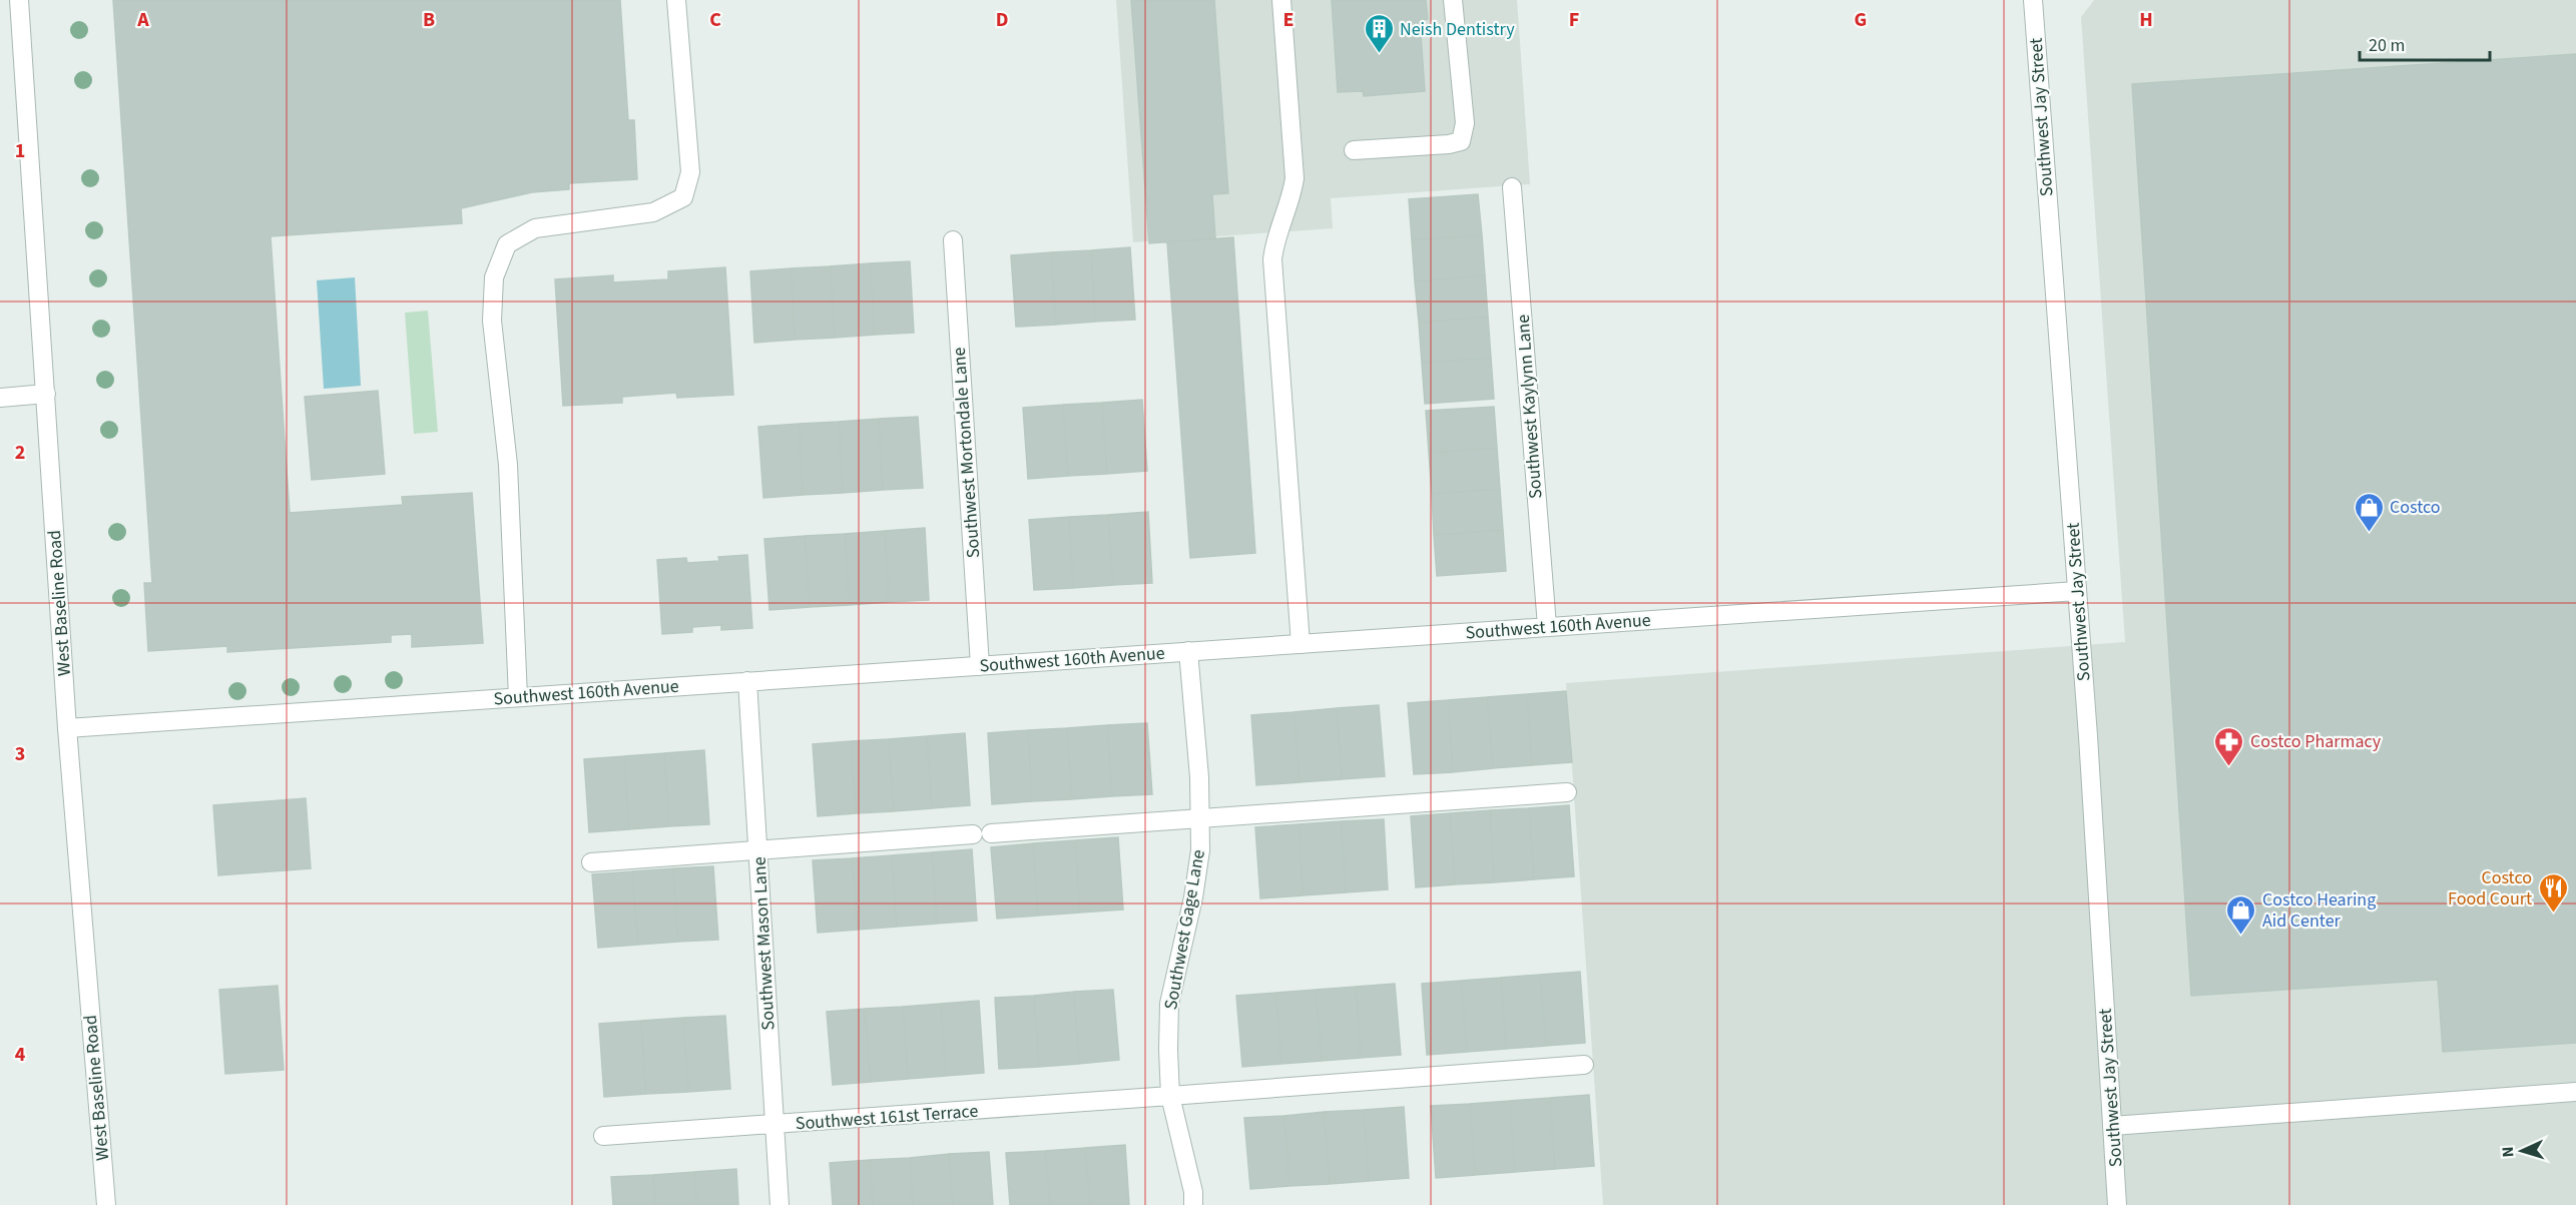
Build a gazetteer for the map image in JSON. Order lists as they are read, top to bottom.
{
  "streets": {
    "street": [
      "Southwest Jay Street",
      "Southwest Kaylynn Lane",
      "Southwest Mortondale Lane",
      "West Baseline Road",
      "Southwest 160th Avenue",
      "Southwest Gage Lane",
      "Southwest Mason Lane",
      "Southwest 161st Terrace"
    ]
  },
  "crossings": [
    ["Southwest Jay Street", "Southwest 160th Avenue"],
    ["Southwest Kaylynn Lane", "Southwest 160th Avenue"],
    ["Southwest Mortondale Lane", "Southwest 160th Avenue"],
    ["West Baseline Road", "Southwest 160th Avenue"],
    ["Southwest 160th Avenue", "Southwest Gage Lane"],
    ["Southwest 160th Avenue", "Southwest Mason Lane"],
    ["Southwest Gage Lane", "Southwest 161st Terrace"],
    ["Southwest Mason Lane", "Southwest 161st Terrace"]
  ],
  "places": {
    "building": ["Neish Dentistry"],
    "shop": ["Costco", "Costco Hearing Aid Center"],
    "pharmacy": ["Costco Pharmacy"],
    "restaurant": ["Costco Food Court"]
  },
  "scale_bar": "20 m",
  "north": "left",
  "grid": {
    "columns": [
      "A",
      "B",
      "C",
      "D",
      "E",
      "F",
      "G",
      "H"
    ],
    "rows": [
      "1",
      "2",
      "3",
      "4"
    ]
  }
}
